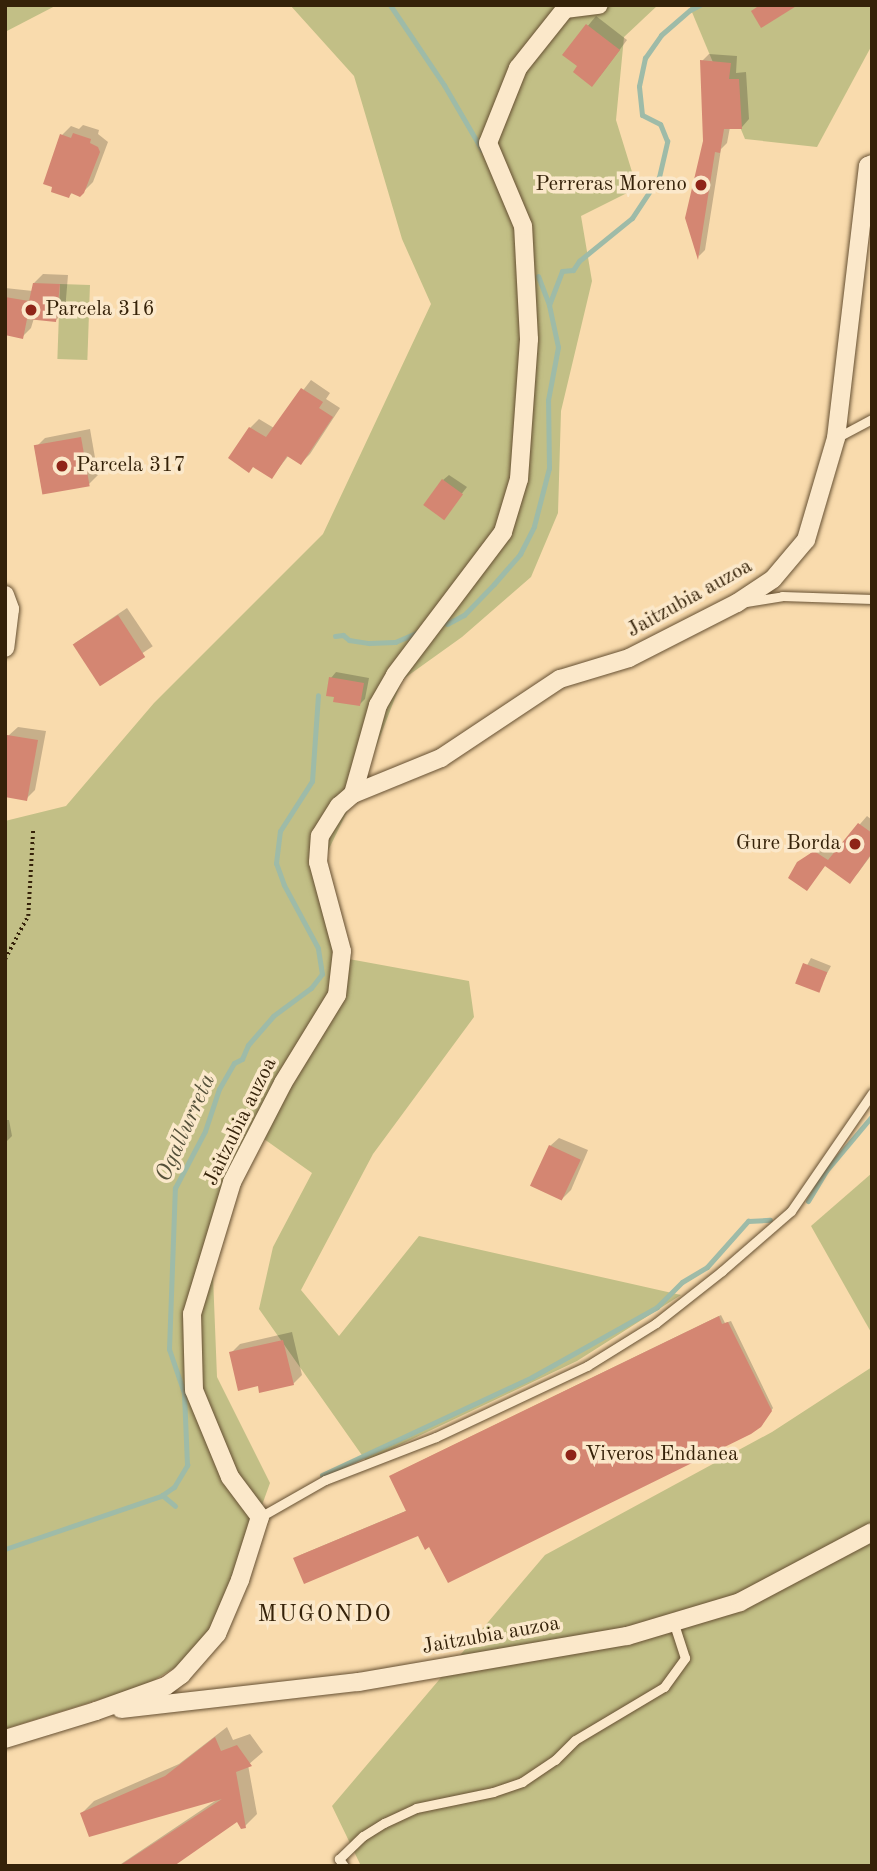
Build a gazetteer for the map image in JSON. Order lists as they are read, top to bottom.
{
  "streets": {
    "street": ["Jaitzubia auzoa"]
  },
  "districts": ["MUGONDO"],
  "water": ["Ogallurreta"],
  "places": [
    "Perreras Moreno",
    "Parcela 316",
    "Parcela 317",
    "Gure Borda",
    "Viveros Endanea"
  ]
}
